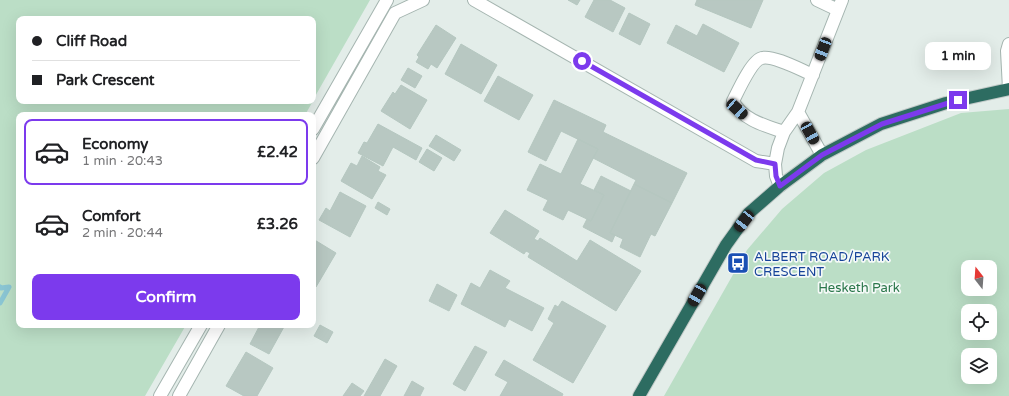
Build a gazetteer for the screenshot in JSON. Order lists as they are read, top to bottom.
{
  "parks": ["Hesketh Park"],
  "places": {
    "bus stop": ["ALBERT ROAD/PARK CRESCENT"]
  },
  "north": "top",
  "page": {
    "banner": ["Cliff Road", "Park Crescent"],
    "bubble": "1 min",
    "list": [
      {
        "name": "Economy",
        "note": "1 min · 20:43",
        "value": "£2.42"
      },
      {
        "name": "Comfort",
        "note": "2 min · 20:44",
        "value": "£3.26"
      }
    ],
    "buttons": "Confirm"
  }
}
